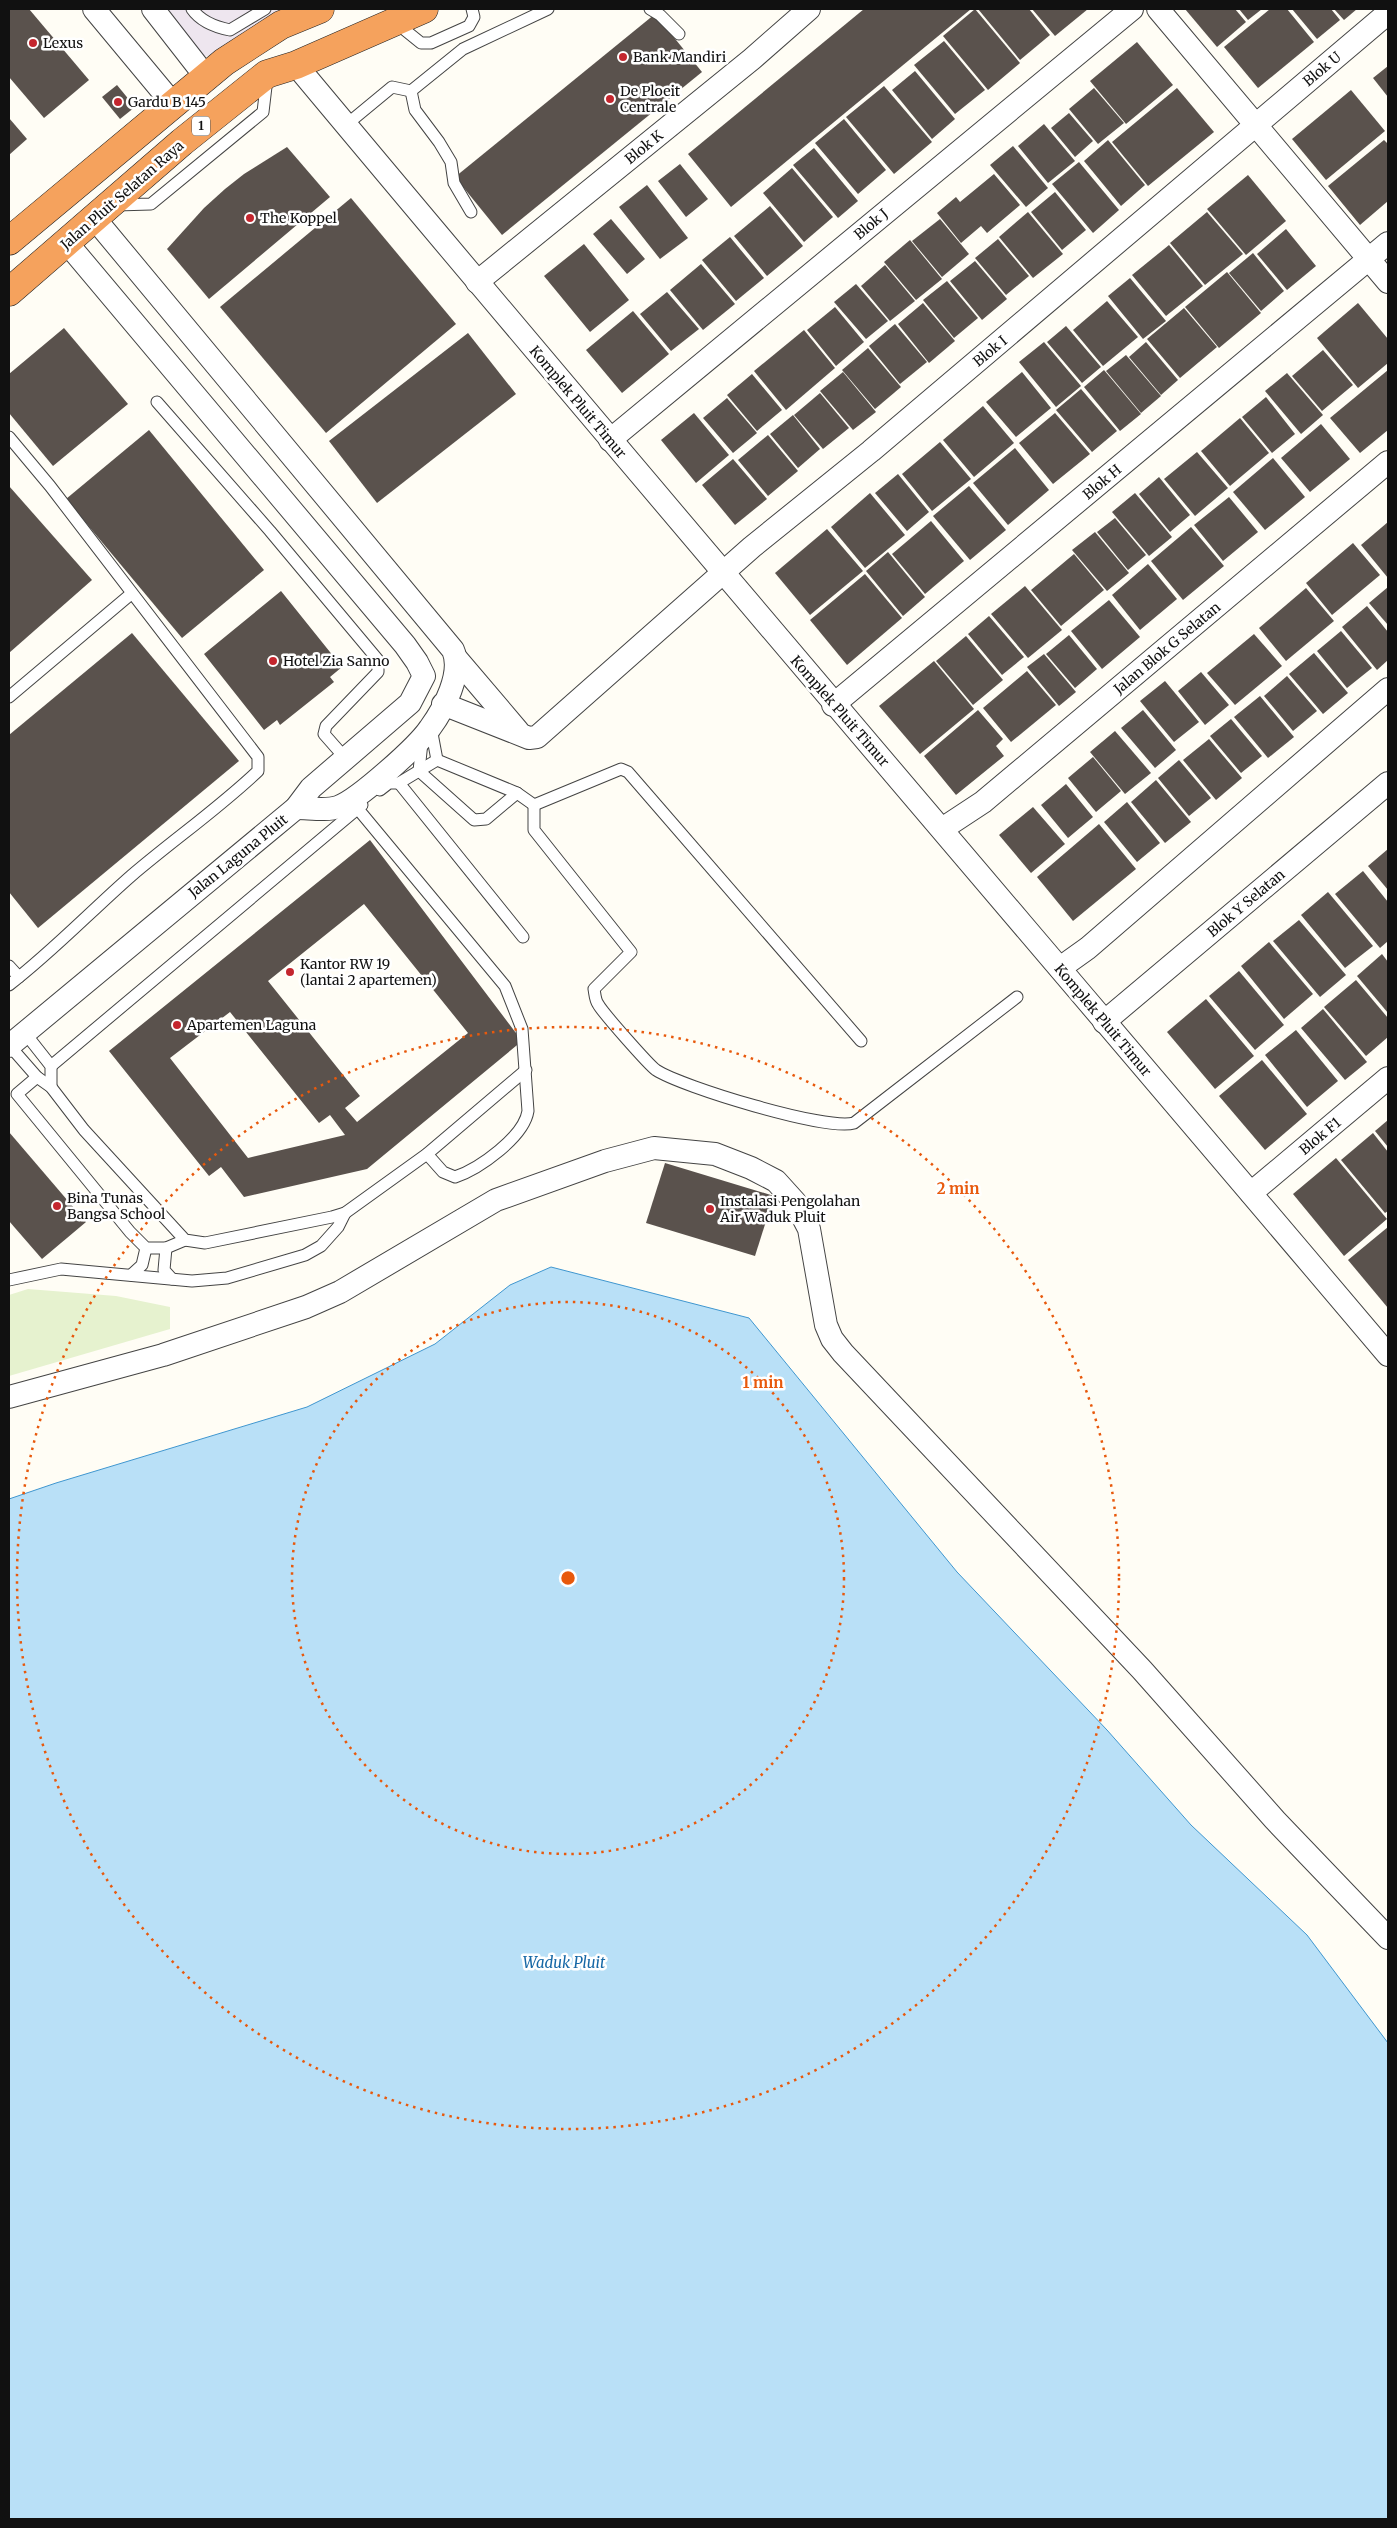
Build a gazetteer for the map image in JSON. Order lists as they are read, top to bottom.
{
  "streets": {
    "highway": ["1", "Jalan Pluit Selatan Raya"],
    "street": [
      "Blok U",
      "Blok K",
      "Blok J",
      "Blok I",
      "Komplek Pluit Timur",
      "Blok H",
      "Jalan Blok G Selatan",
      "Jalan Laguna Pluit",
      "Blok Y Selatan",
      "Blok F1"
    ]
  },
  "crossings": [
    ["Blok U", "Blok I"],
    ["Blok K", "Komplek Pluit Timur"],
    ["Jalan Pluit Selatan Raya", "Komplek Pluit Timur"],
    ["Blok J", "Komplek Pluit Timur"],
    ["Blok I", "Komplek Pluit Timur"],
    ["Komplek Pluit Timur", "Blok H"],
    ["Komplek Pluit Timur", "Jalan Blok G Selatan"],
    ["Komplek Pluit Timur", "Blok Y Selatan"],
    ["Komplek Pluit Timur", "Blok F1"]
  ],
  "water": ["Waduk Pluit"],
  "places": [
    "Lexus",
    "Bank Mandiri",
    "De Ploeit Centrale",
    "Gardu B 145",
    "The Koppel",
    "Hotel Zia Sanno",
    "Kantor RW 19 (lantai 2 apartemen)",
    "Apartemen Laguna",
    "Bina Tunas Bangsa School",
    "Instalasi Pengolahan Air Waduk Pluit"
  ],
  "rings": ["2 min", "1 min"]
}
